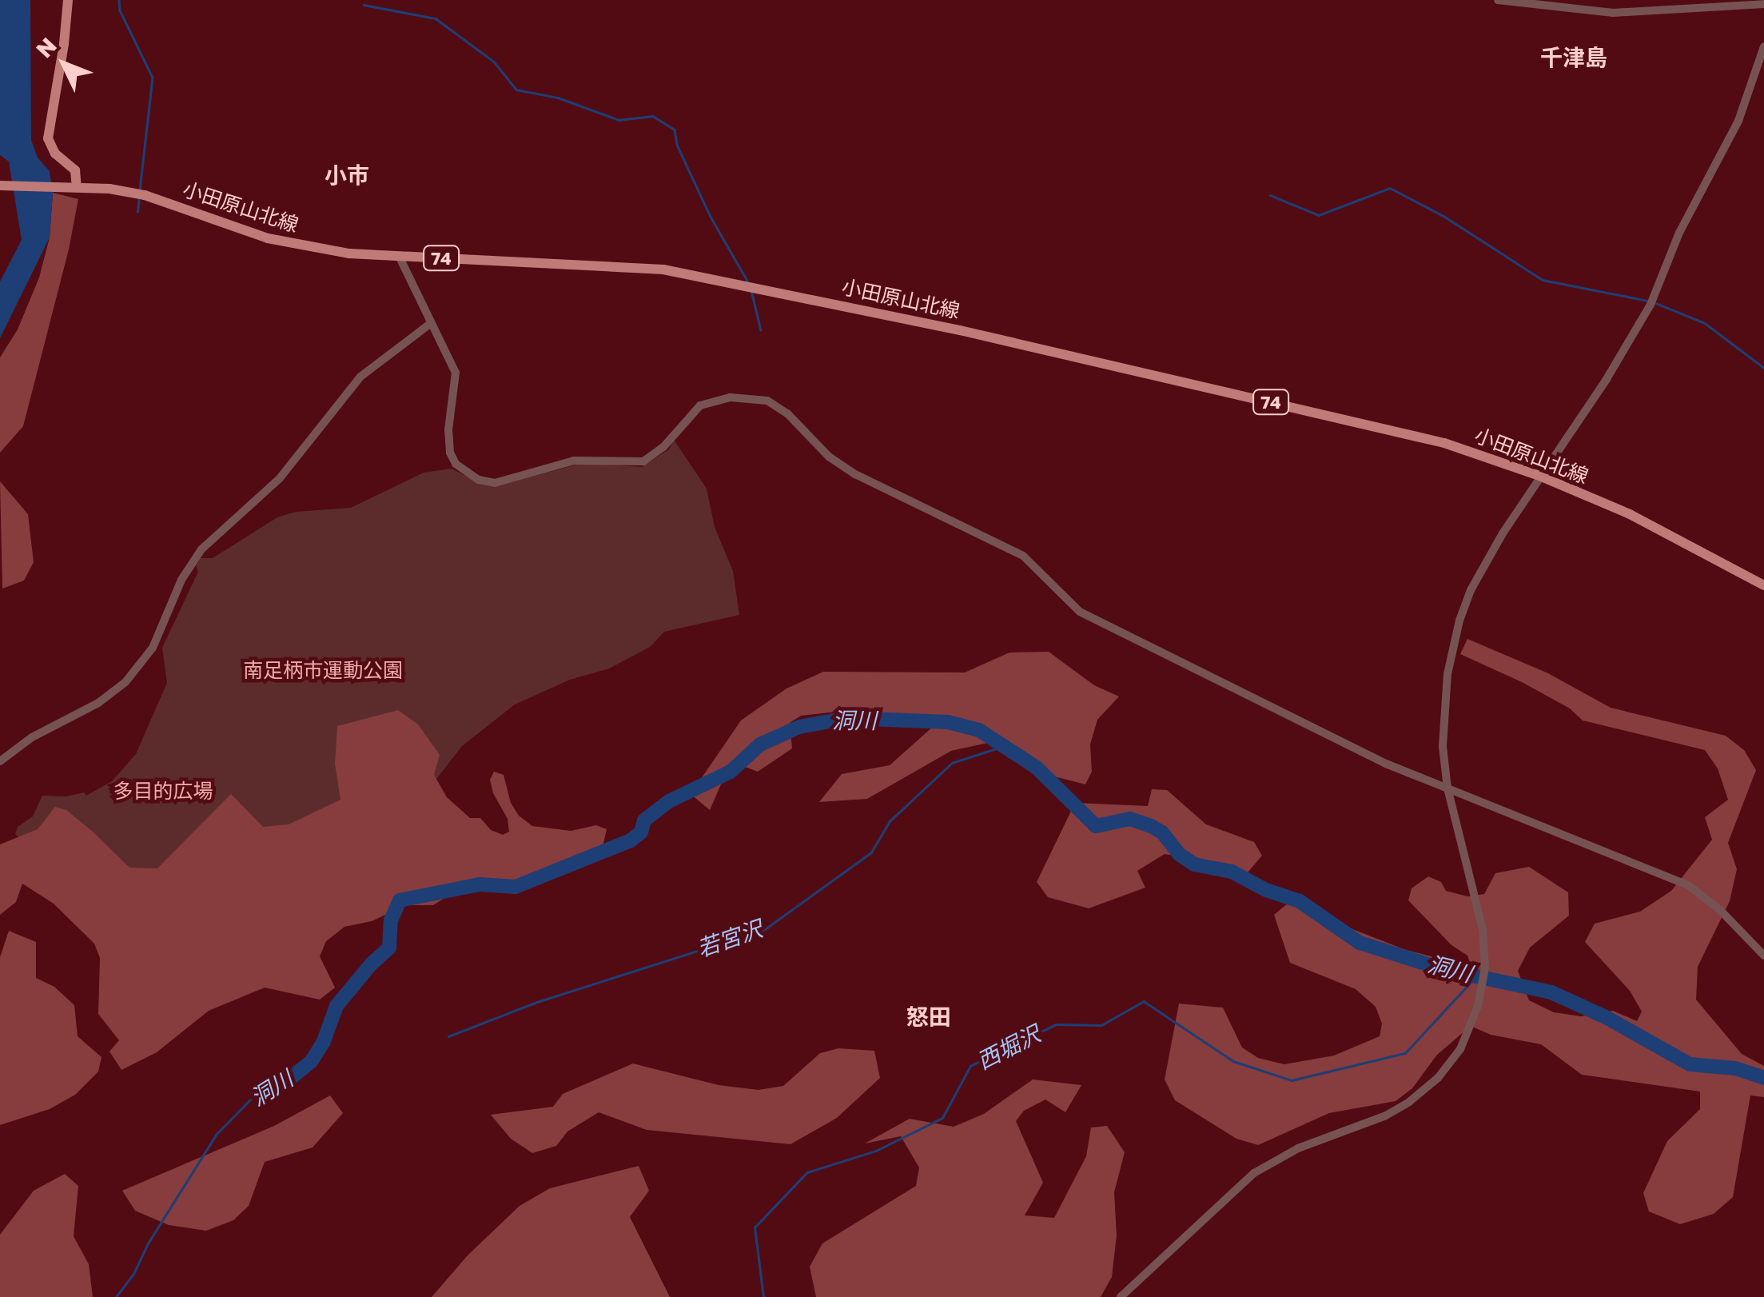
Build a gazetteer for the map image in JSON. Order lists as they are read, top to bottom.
{
  "streets": {
    "main road": ["小田原山北線", "74"]
  },
  "districts": ["千津島", "小市", "怒田"],
  "water": ["洞川", "若宮沢", "西堀沢"],
  "parks": ["南足柄市運動公園", "多目的広場"],
  "north": "top left"
}
